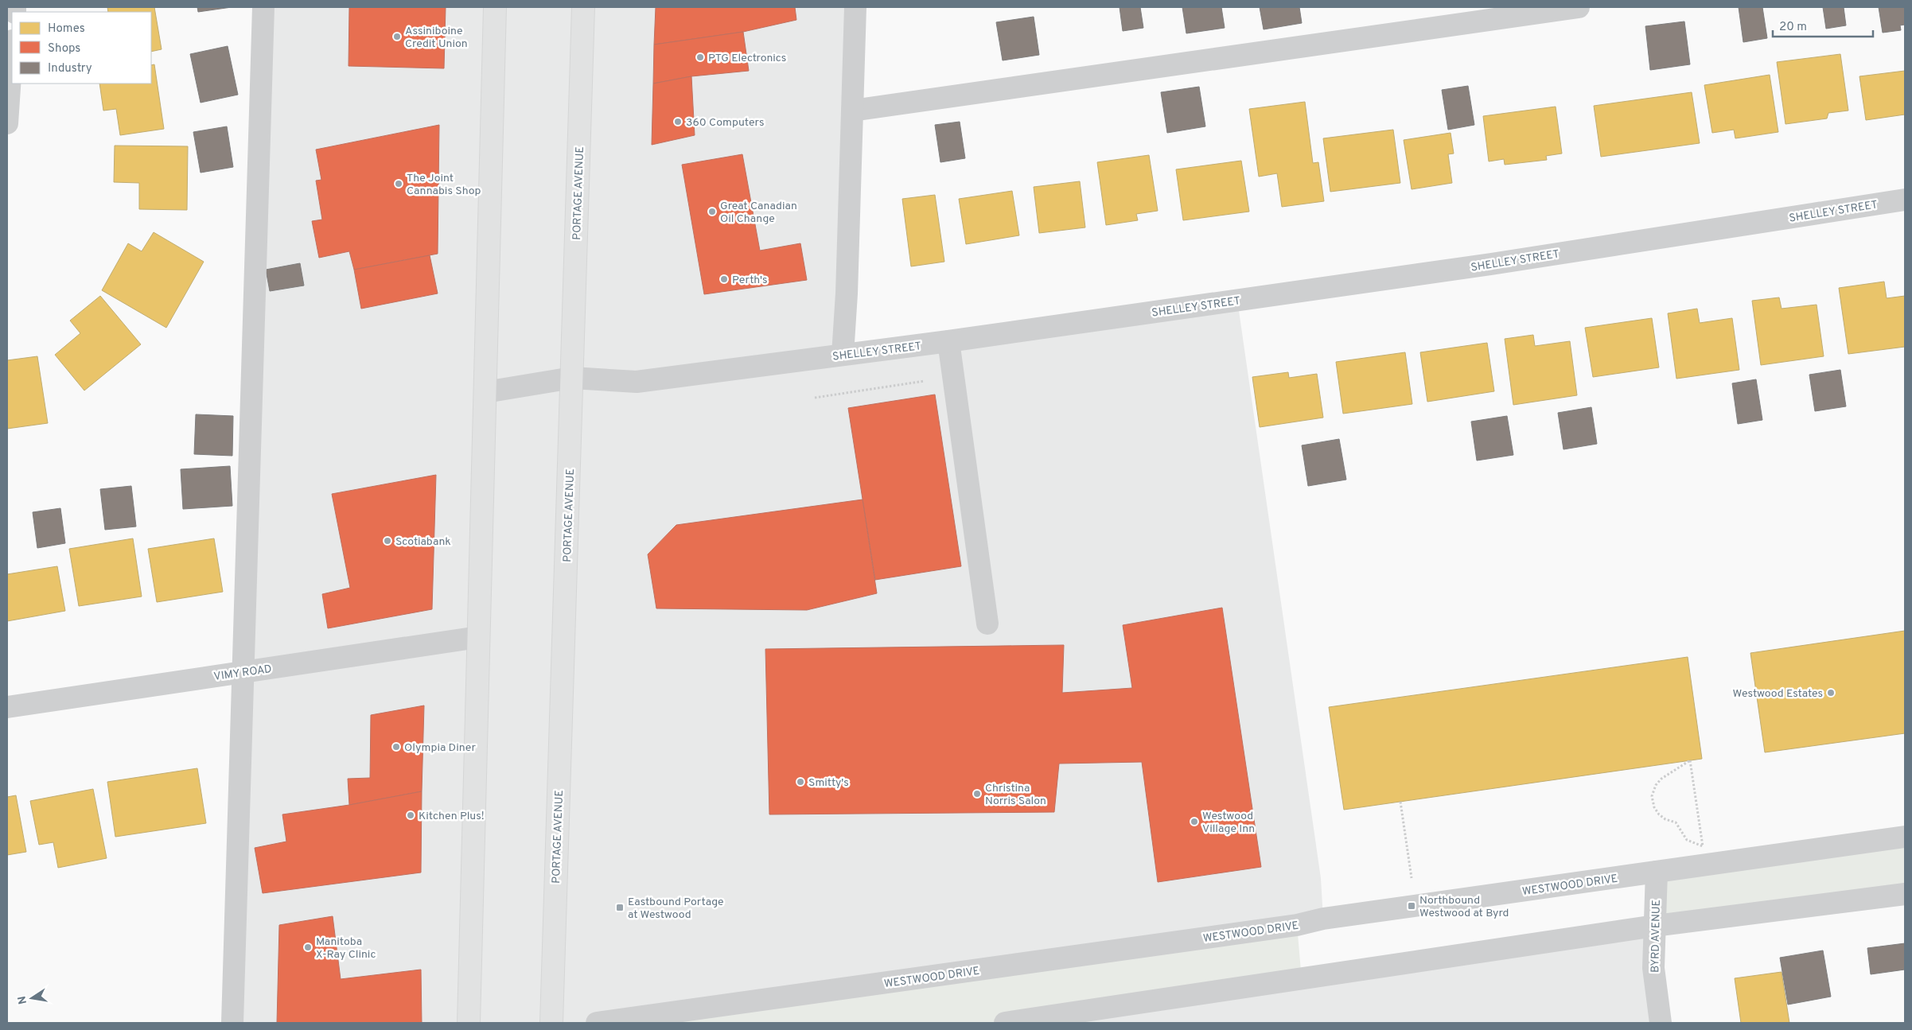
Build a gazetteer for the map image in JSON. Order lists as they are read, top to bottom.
{
  "streets": {
    "highway": ["PORTAGE AVENUE"],
    "street": [
      "SHELLEY STREET",
      "VIMY ROAD",
      "WESTWOOD DRIVE",
      "BYRD AVENUE"
    ]
  },
  "crossings": [
    ["PORTAGE AVENUE", "SHELLEY STREET"],
    ["WESTWOOD DRIVE", "BYRD AVENUE"]
  ],
  "places": {
    "other": [
      "Assiniboine Credit Union",
      "PTG Electronics",
      "360 Computers",
      "The Joint Cannabis Shop",
      "Great Canadian Oil Change",
      "Perth's",
      "Scotiabank",
      "Westwood Estates",
      "Olympia Diner",
      "Smitty's",
      "Christina Norris Salon",
      "Kitchen Plus!",
      "Westwood Village Inn",
      "Manitoba X-Ray Clinic"
    ],
    "transit": ["Northbound Westwood at Byrd", "Eastbound Portage at Westwood"]
  },
  "legend": ["Homes", "Shops", "Industry"],
  "scale_bar": "20 m",
  "north": "left"
}
